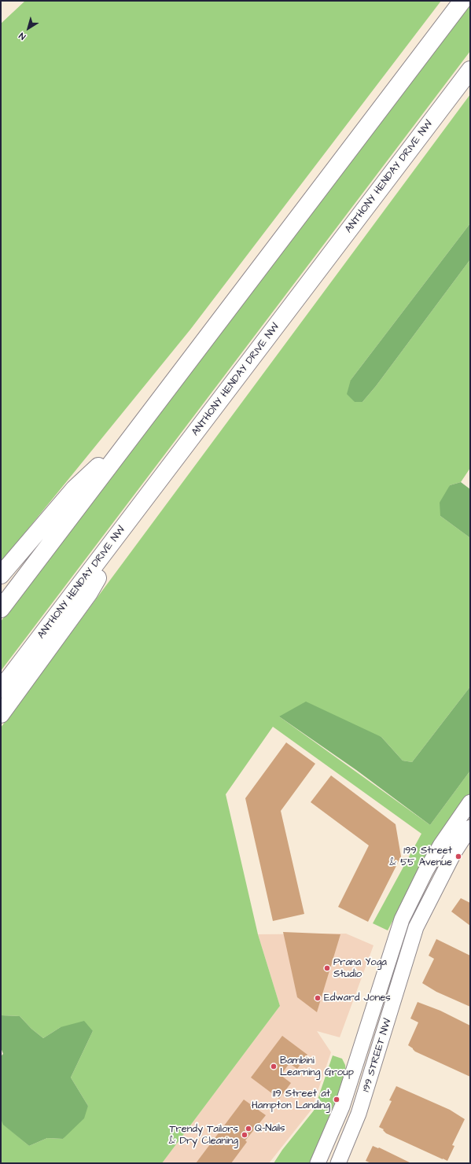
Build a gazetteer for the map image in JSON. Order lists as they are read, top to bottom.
{
  "streets": {
    "highway": ["ANTHONY HENDAY DRIVE NW"],
    "main road": ["199 STREET NW"]
  },
  "places": [
    "199 Street & 55 Avenue",
    "Prana Yoga Studio",
    "Edward Jones",
    "Bambini Learning Group",
    "119 Street at Hampton Landing",
    "Q-Nails",
    "Trendy Tailors & Dry Cleaning"
  ],
  "north": "bottom left"
}
